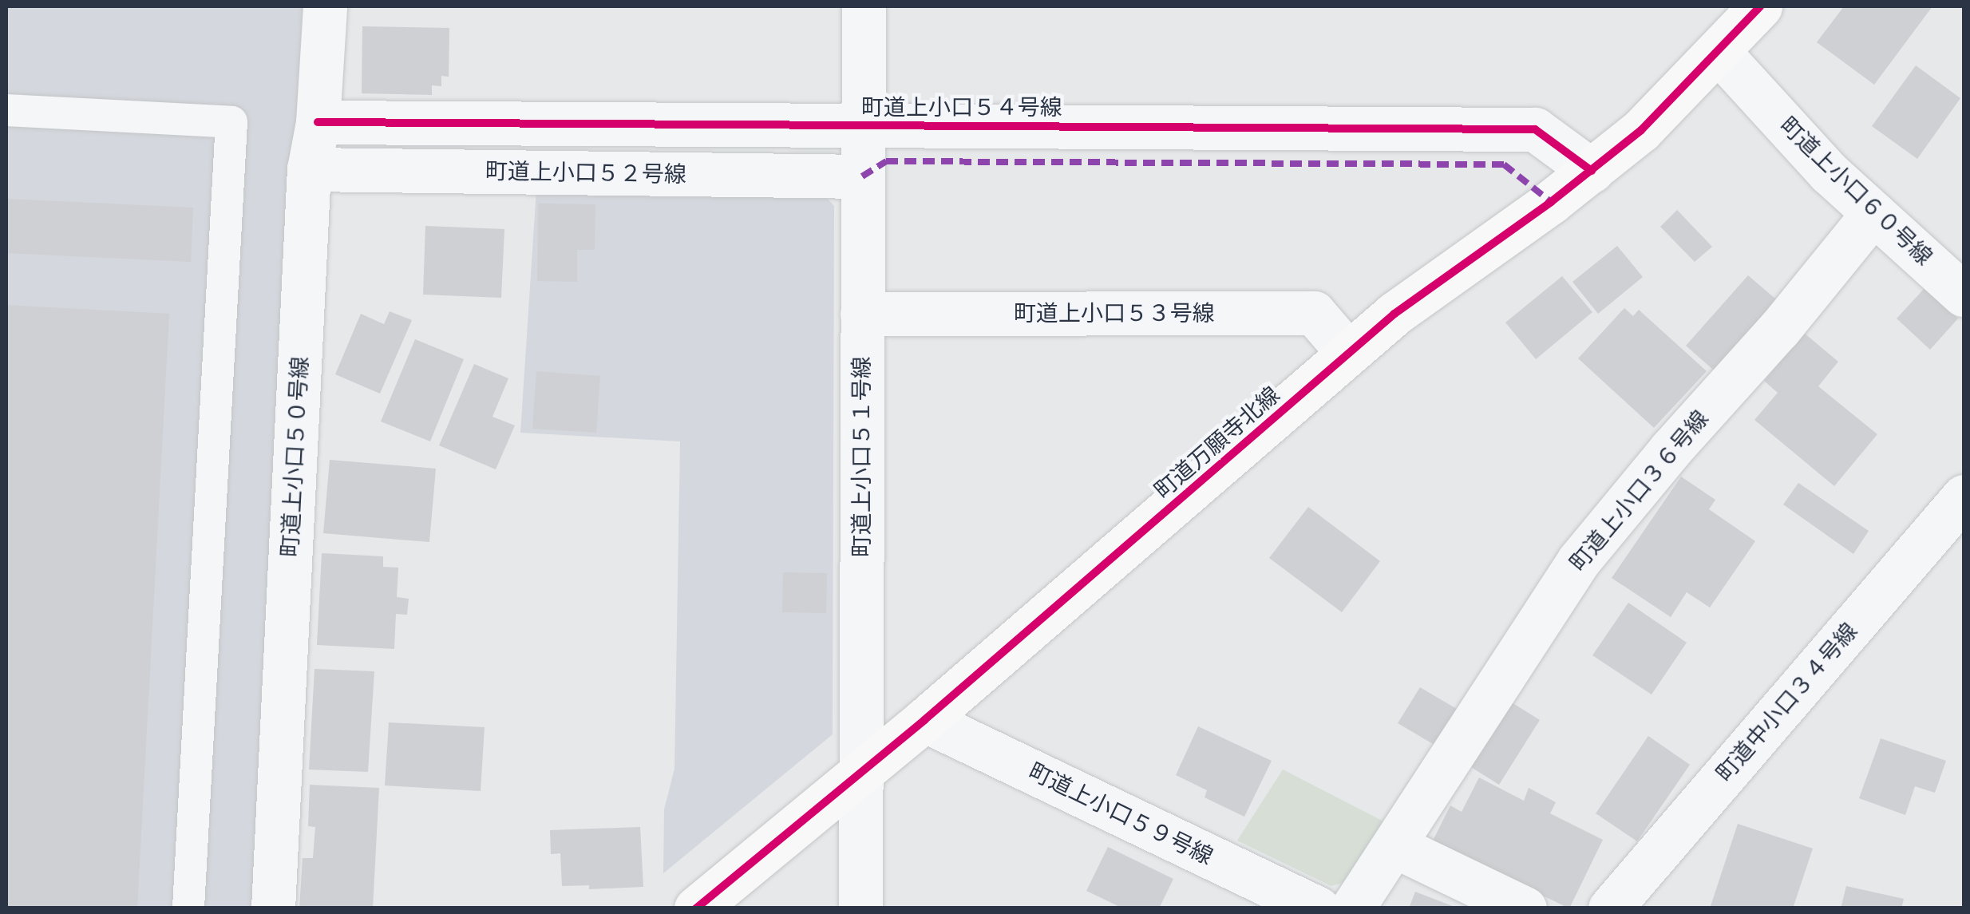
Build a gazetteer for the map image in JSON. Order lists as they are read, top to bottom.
{
  "streets": {
    "street": [
      "町道上小口５４号線",
      "町道上小口５２号線",
      "町道上小口６０号線",
      "町道上小口５３号線",
      "町道万願寺北線",
      "町道上小口５０号線",
      "町道上小口５１号線",
      "町道上小口３６号線",
      "町道中小口３４号線",
      "町道上小口５９号線"
    ]
  },
  "crossings": [
    ["町道上小口５４号線", "町道万願寺北線"],
    ["町道上小口５４号線", "町道上小口５０号線"],
    ["町道上小口５４号線", "町道上小口５１号線"],
    ["町道上小口５２号線", "町道上小口５０号線"],
    ["町道上小口５２号線", "町道上小口５１号線"],
    ["町道上小口６０号線", "町道万願寺北線"],
    ["町道上小口６０号線", "町道上小口３６号線"],
    ["町道上小口５３号線", "町道万願寺北線"],
    ["町道上小口５３号線", "町道上小口５１号線"],
    ["町道万願寺北線", "町道上小口５１号線"],
    ["町道万願寺北線", "町道上小口５９号線"]
  ]
}
